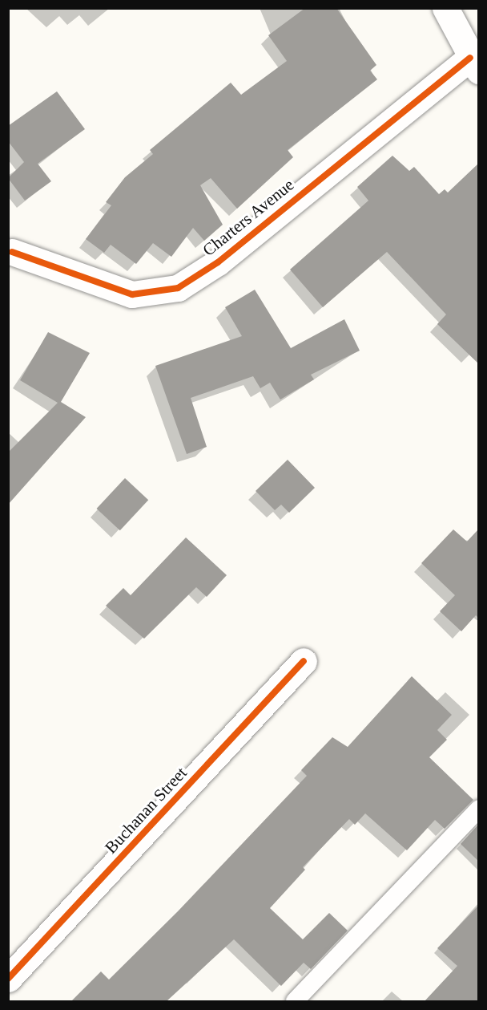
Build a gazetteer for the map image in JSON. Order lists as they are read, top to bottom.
{
  "streets": {
    "street": ["Charters Avenue", "Buchanan Street"]
  }
}
